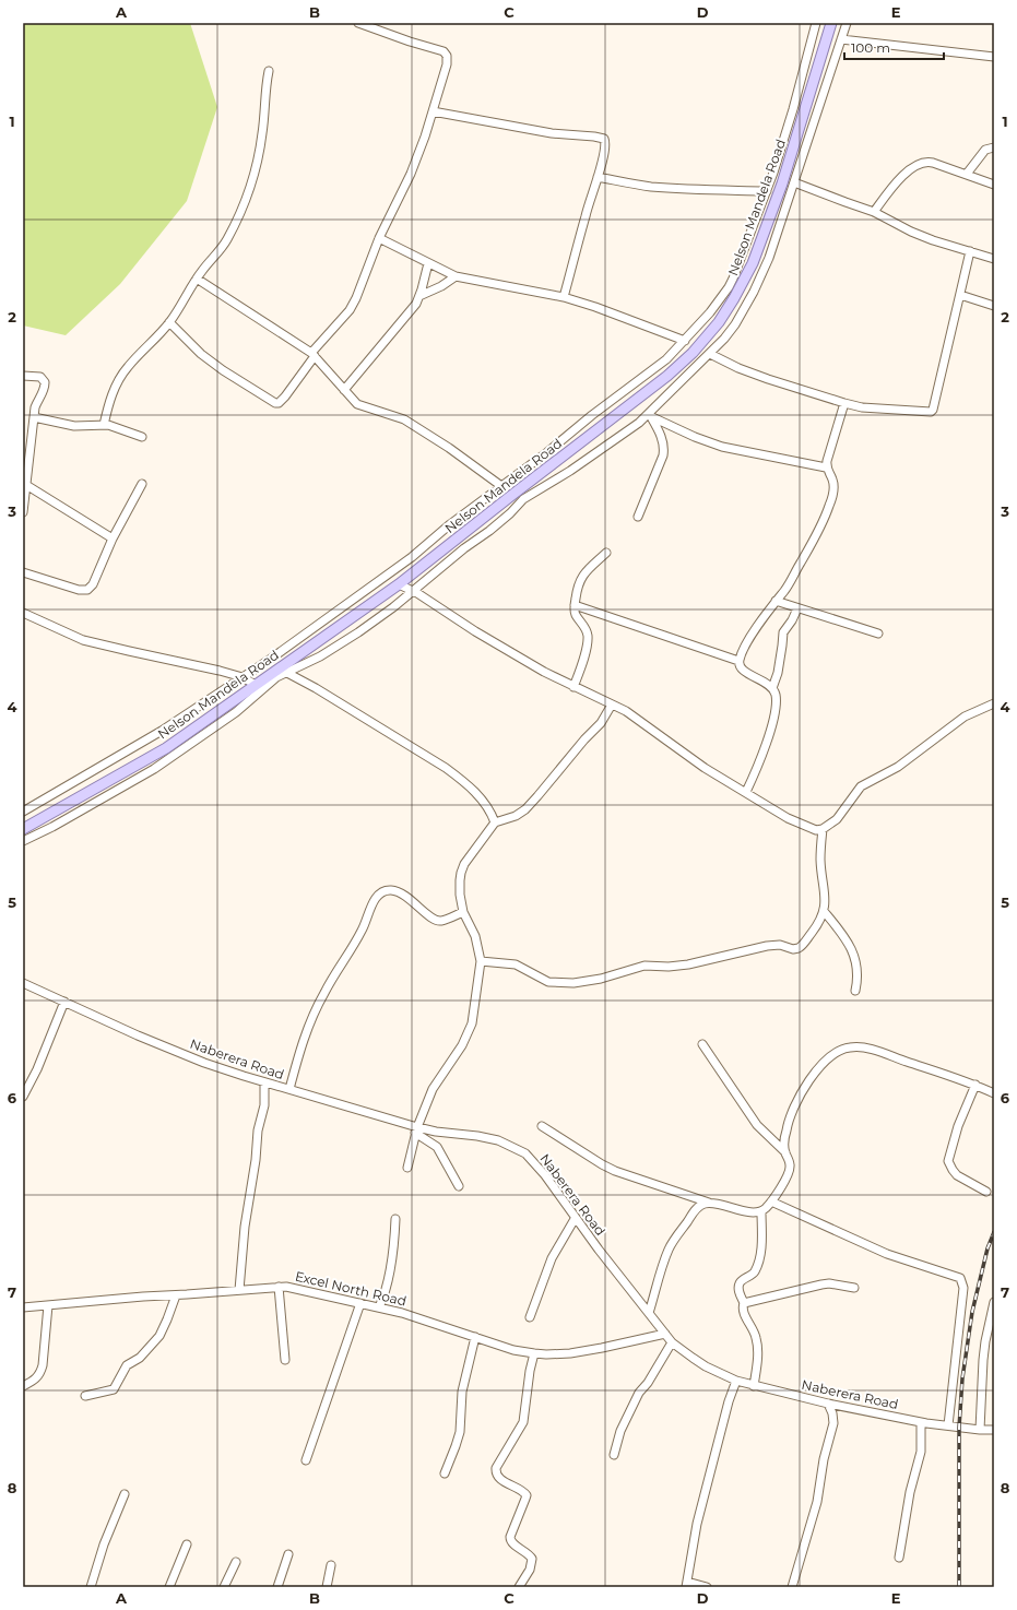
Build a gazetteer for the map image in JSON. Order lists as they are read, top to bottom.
{
  "streets": {
    "main road": ["Nelson Mandela Road"],
    "street": ["Naberera Road", "Excel North Road"]
  },
  "crossings": [
    ["Naberera Road", "Excel North Road"]
  ],
  "scale_bar": "100 m",
  "grid": {
    "columns": [
      "A",
      "B",
      "C",
      "D",
      "E"
    ],
    "rows": [
      "1",
      "2",
      "3",
      "4",
      "5",
      "6",
      "7",
      "8"
    ]
  }
}
